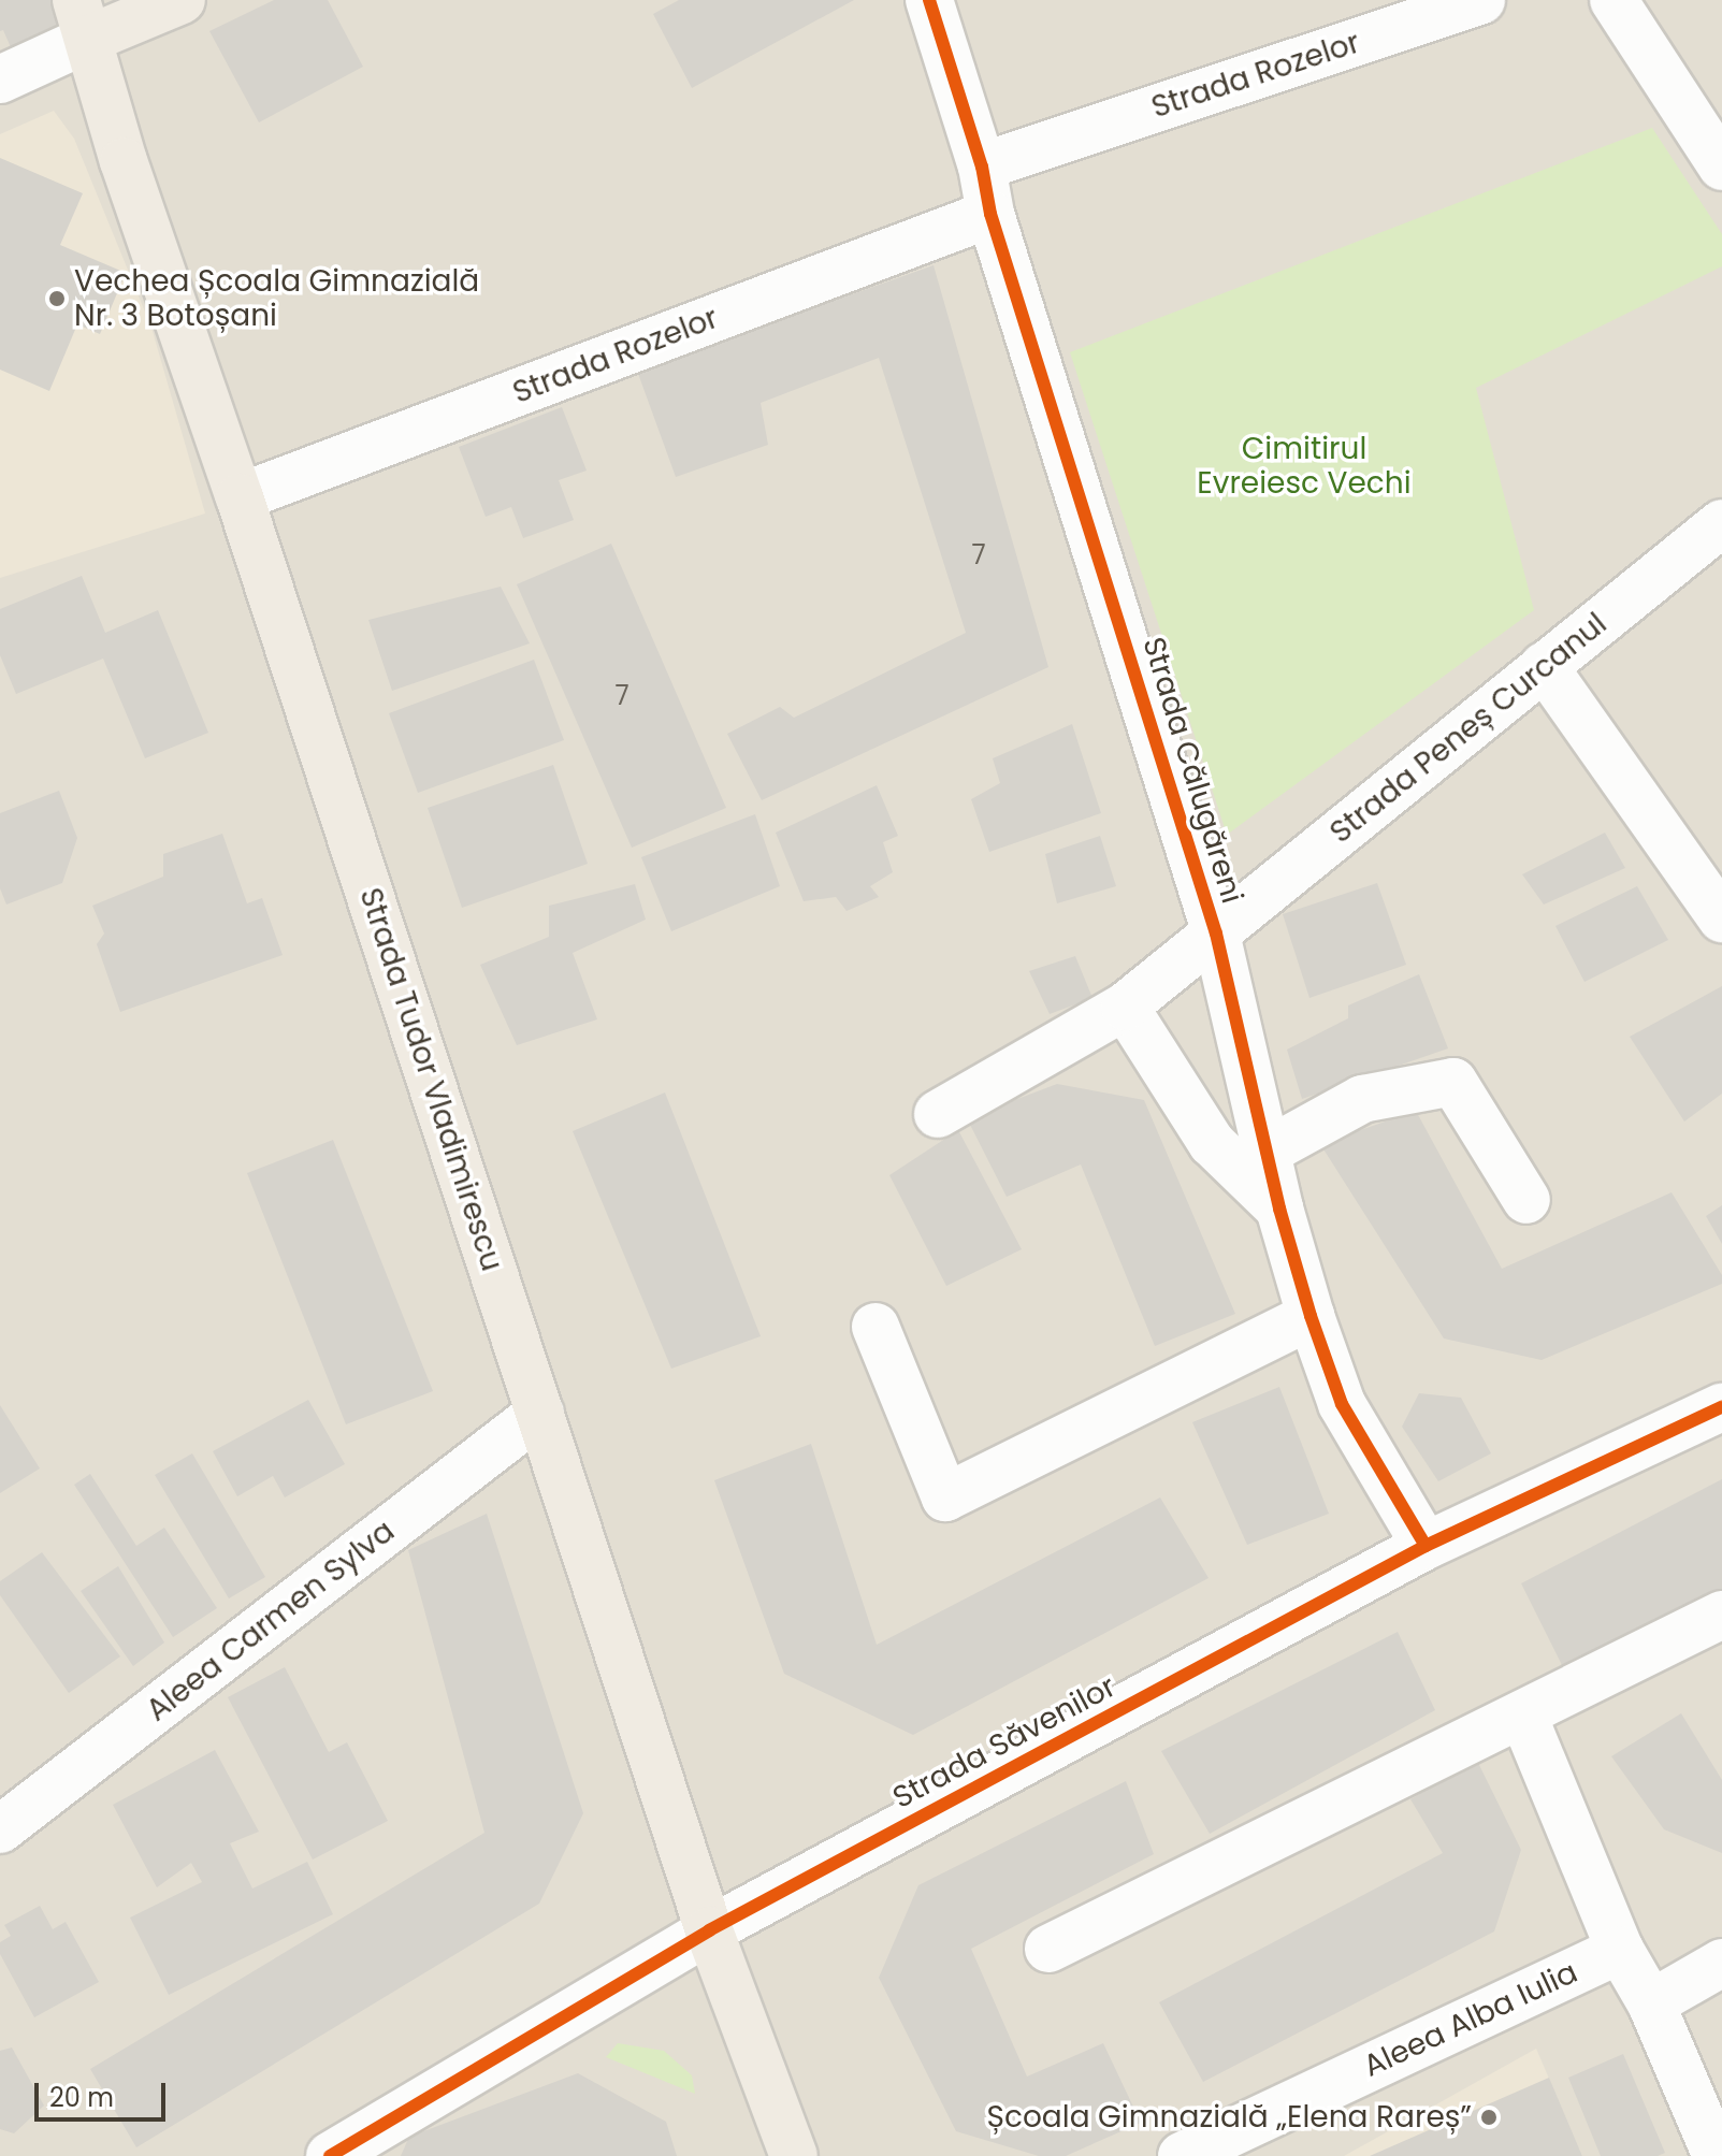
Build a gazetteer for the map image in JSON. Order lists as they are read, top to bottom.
{
  "streets": {
    "main road": ["Strada Tudor Vladimirescu"],
    "street": [
      "Strada Rozelor",
      "Strada Peneș Curcanul",
      "Strada Călugăreni",
      "Aleea Carmen Sylva",
      "Strada Săvenilor",
      "Aleea Alba Iulia"
    ]
  },
  "crossings": [
    ["Strada Rozelor", "Strada Călugăreni"],
    ["Strada Rozelor", "Strada Tudor Vladimirescu"],
    ["Strada Peneș Curcanul", "Strada Călugăreni"],
    ["Strada Călugăreni", "Strada Săvenilor"],
    ["Strada Tudor Vladimirescu", "Aleea Carmen Sylva"],
    ["Strada Tudor Vladimirescu", "Strada Săvenilor"]
  ],
  "parks": ["Cimitirul Evreiesc Vechi"],
  "places": ["Vechea Școala Gimnazială Nr. 3 Botoșani", "Școala Gimnazială „Elena Rareș”"],
  "house_numbers": ["7", "7"],
  "scale_bar": "20 m"
}
